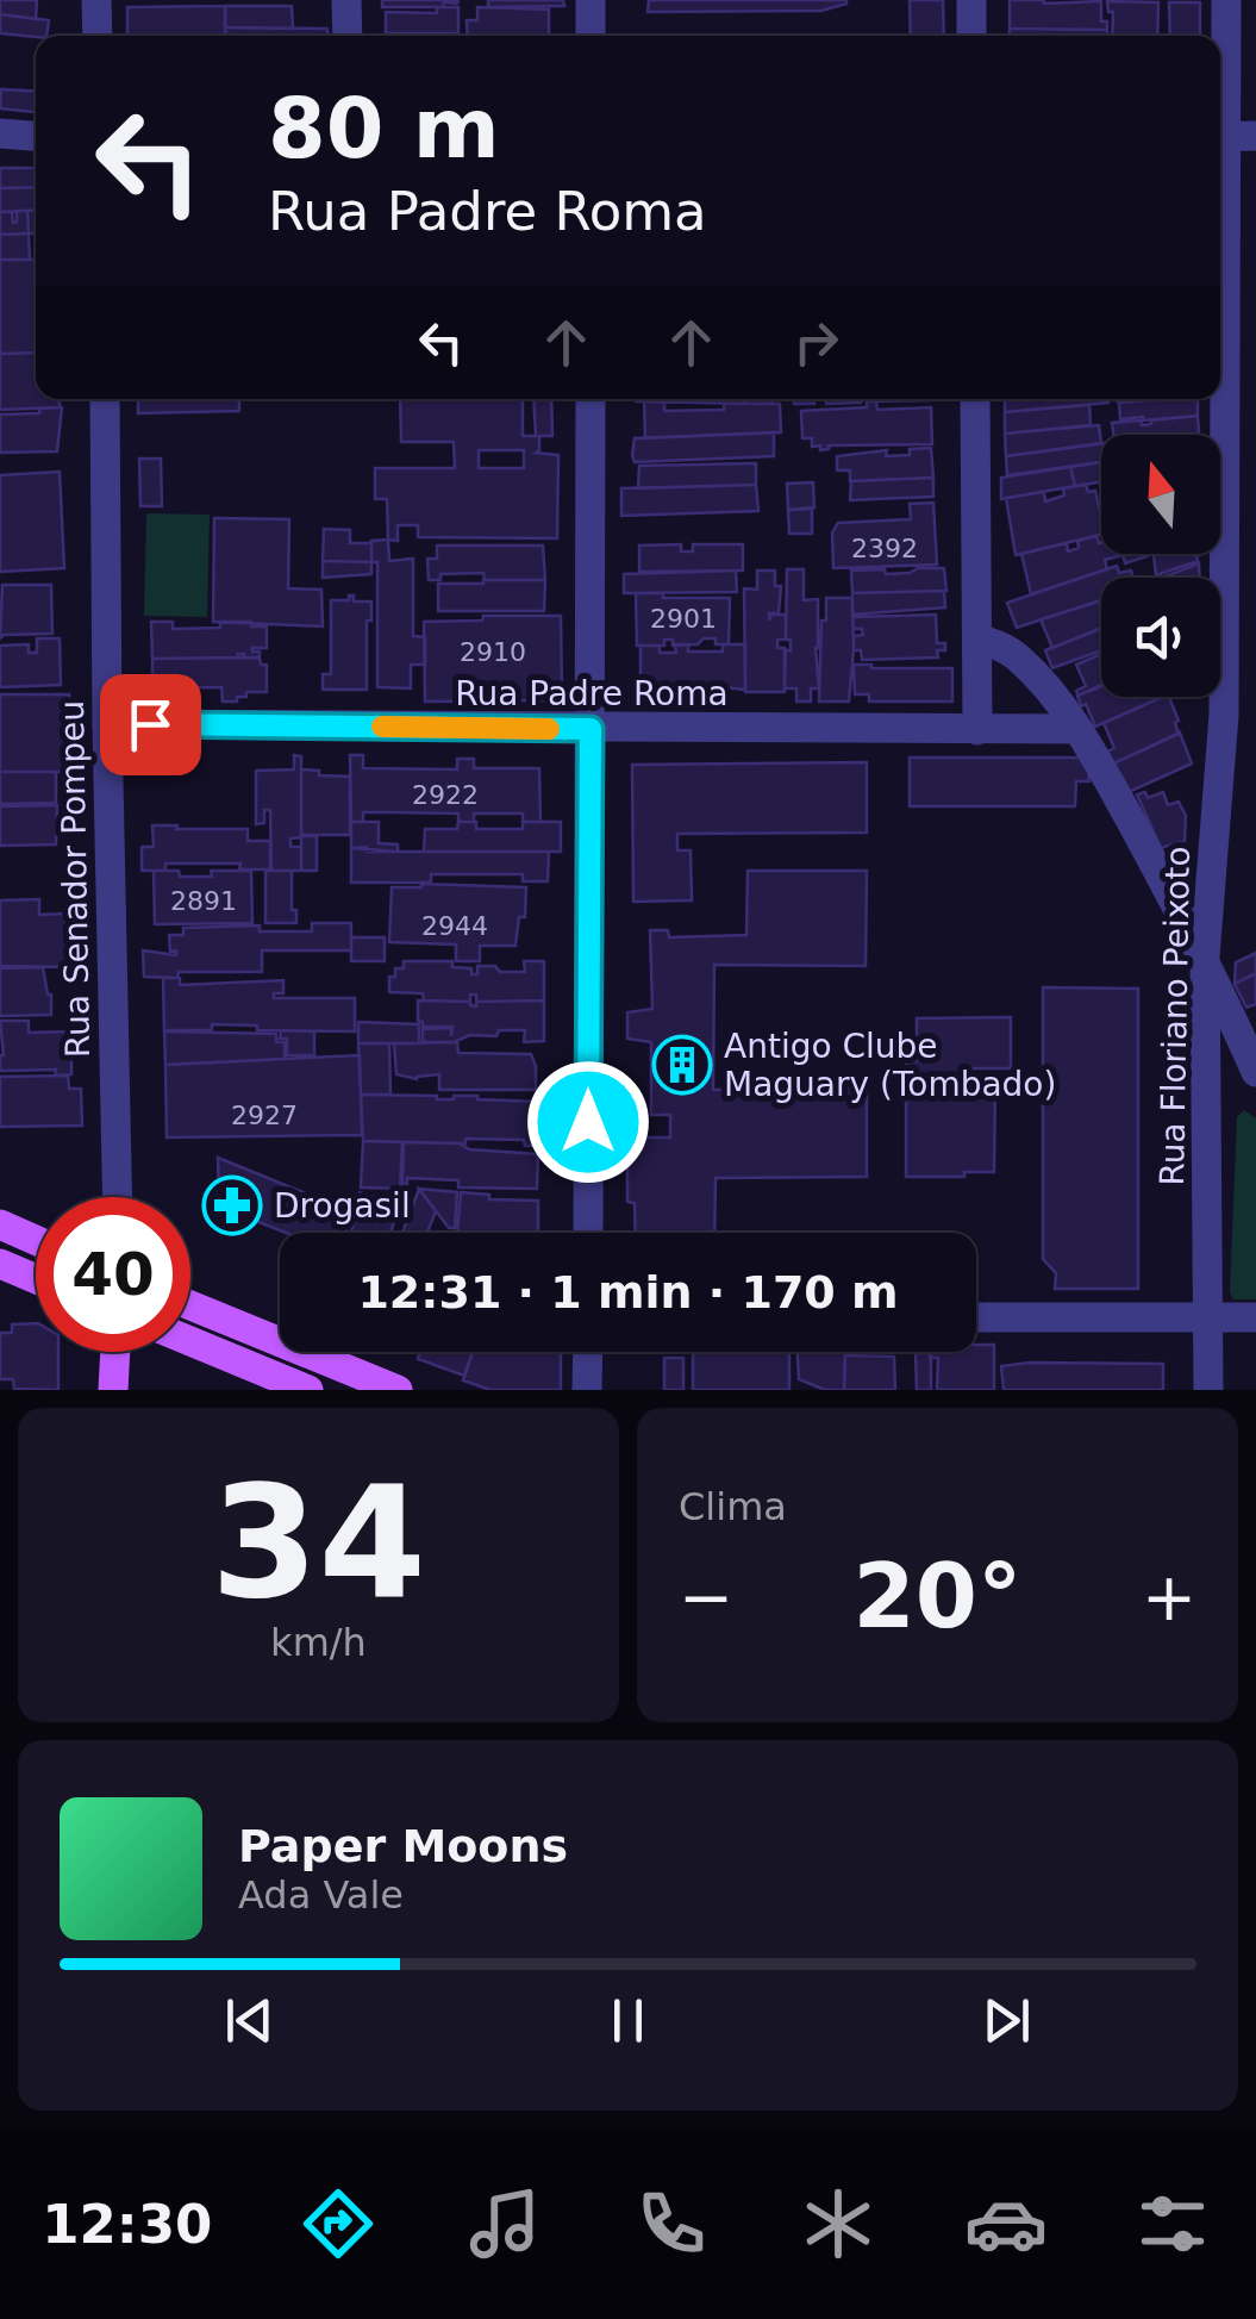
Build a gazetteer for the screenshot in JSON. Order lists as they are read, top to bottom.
{
  "streets": {
    "street": ["Rua Padre Roma", "Rua Senador Pompeu", "Rua Floriano Peixoto"]
  },
  "crossings": [
    ["Rua Padre Roma", "Rua Senador Pompeu"]
  ],
  "places": {
    "building": ["Antigo Clube Maguary (Tombado)"],
    "pharmacy": ["Drogasil"]
  },
  "house_numbers": [
    "2392",
    "2901",
    "2910",
    "2922",
    "2891",
    "2944",
    "2927"
  ],
  "north": "top",
  "page": {
    "turn": ["80 m", "Rua Padre Roma"],
    "limit": "40",
    "trip": "12:31 · 1 min · 170 m",
    "tile": [
      ["34", "km/h"],
      "Clima"
    ],
    "heat": ["−", "20°", "+"],
    "song": ["Paper Moons", "Ada Vale"],
    "tabs": "12:30"
  }
}
